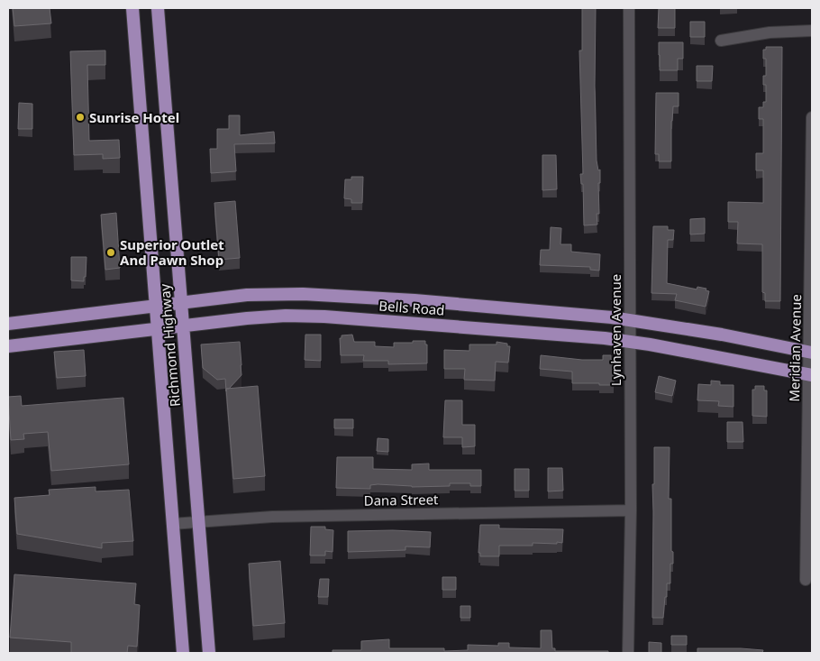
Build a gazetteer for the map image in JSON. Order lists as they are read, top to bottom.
{
  "streets": {
    "main road": ["Bells Road", "Richmond Highway"],
    "street": ["Lynhaven Avenue", "Meridian Avenue", "Dana Street"]
  },
  "crossings": [
    ["Bells Road", "Lynhaven Avenue"],
    ["Bells Road", "Richmond Highway"],
    ["Bells Road", "Meridian Avenue"],
    ["Lynhaven Avenue", "Dana Street"],
    ["Richmond Highway", "Dana Street"]
  ],
  "places": ["Sunrise Hotel", "Superior Outlet And Pawn Shop"]
}
